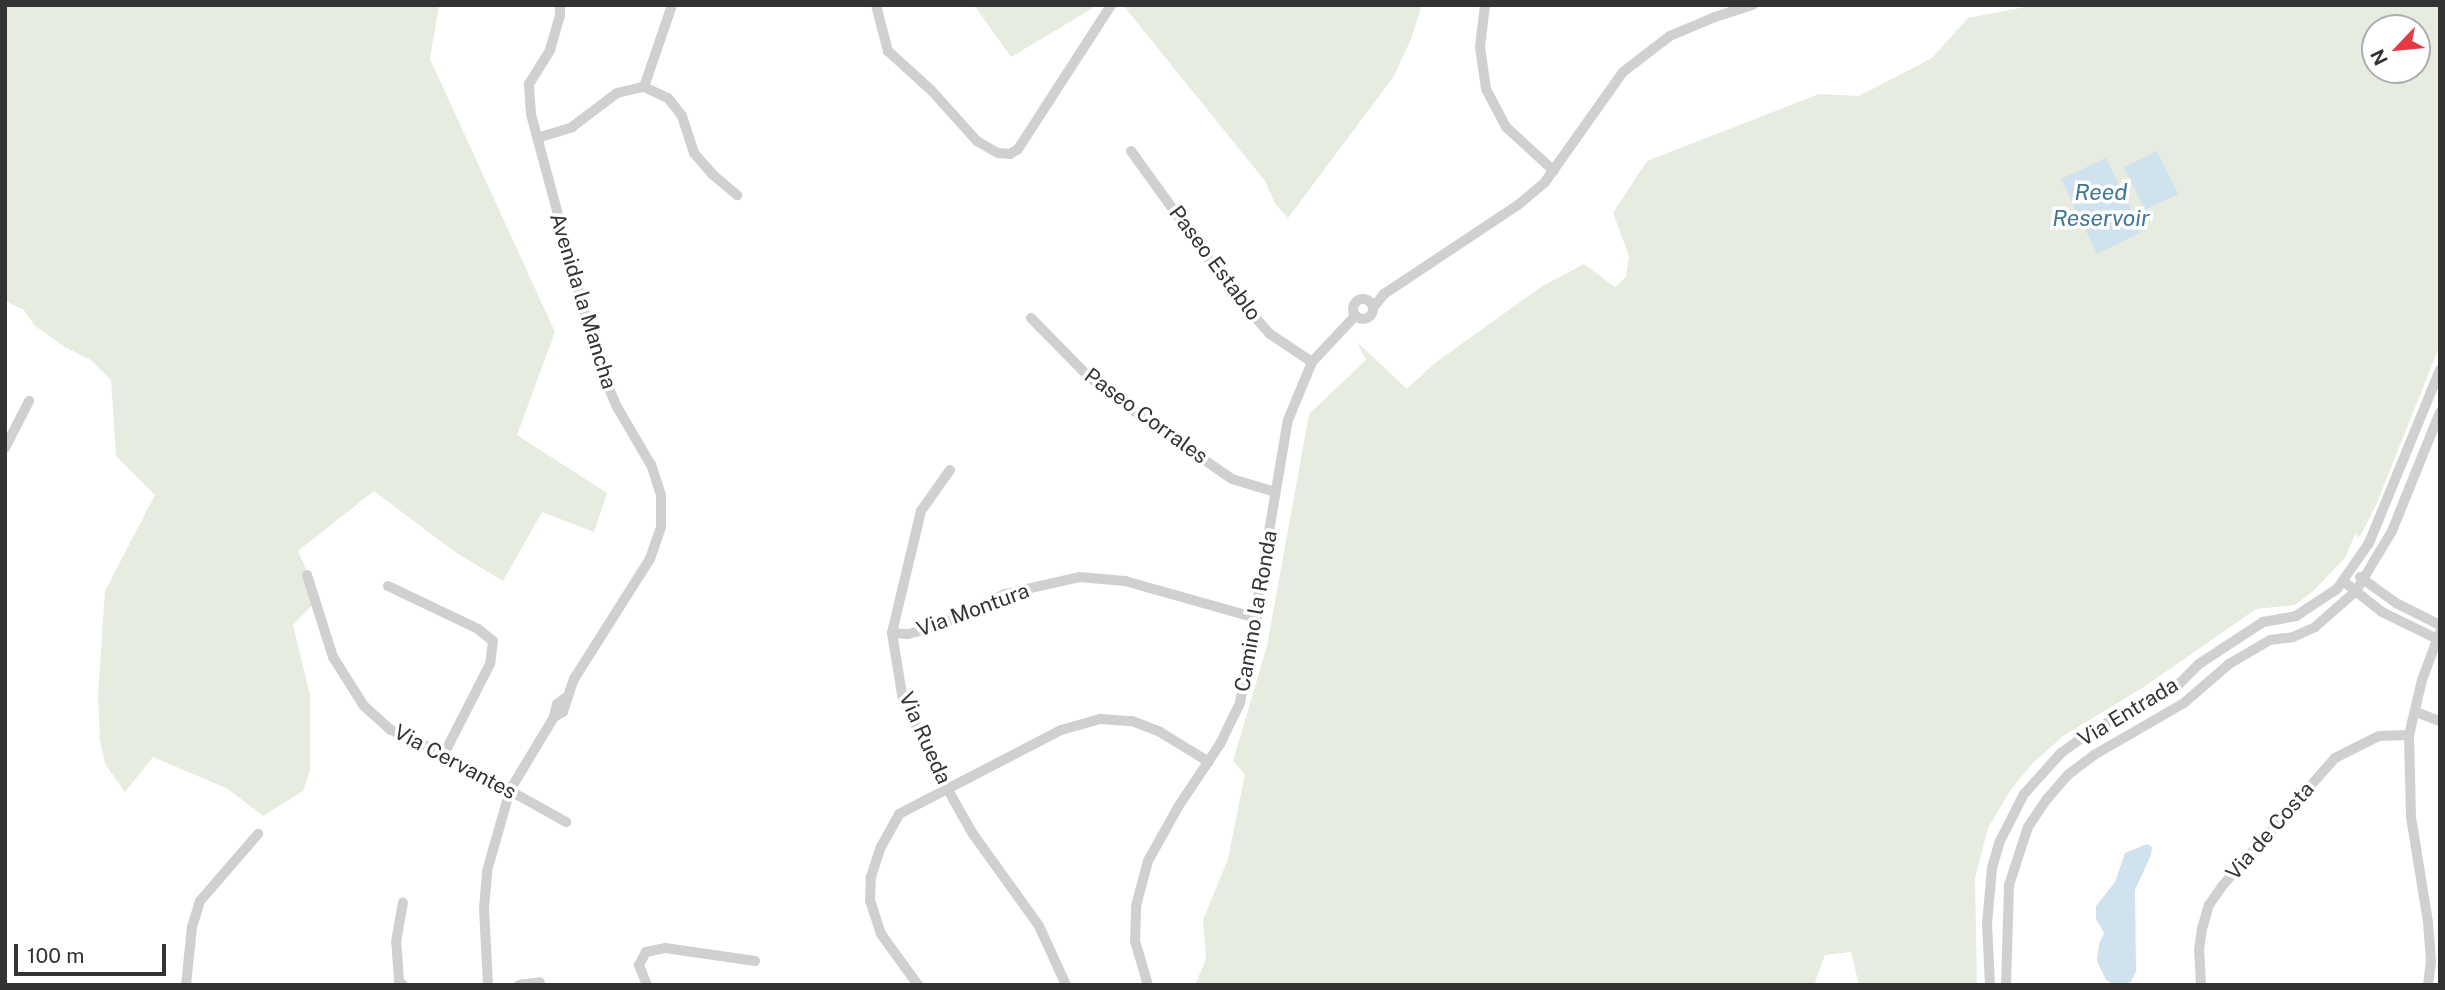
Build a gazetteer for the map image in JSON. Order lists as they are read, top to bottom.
{
  "streets": {
    "street": [
      "Paseo Establo",
      "Avenida la Mancha",
      "Paseo Corrales",
      "Via Montura",
      "Camino la Ronda",
      "Via Entrada",
      "Via Rueda",
      "Via Cervantes",
      "Via de Costa"
    ]
  },
  "crossings": [
    ["Paseo Establo", "Camino la Ronda"],
    ["Avenida la Mancha", "Via Cervantes"],
    ["Paseo Corrales", "Camino la Ronda"],
    ["Via Montura", "Camino la Ronda"],
    ["Via Montura", "Via Rueda"]
  ],
  "water": ["Reed Reservoir"],
  "scale_bar": "100 m",
  "north": "bottom left"
}
